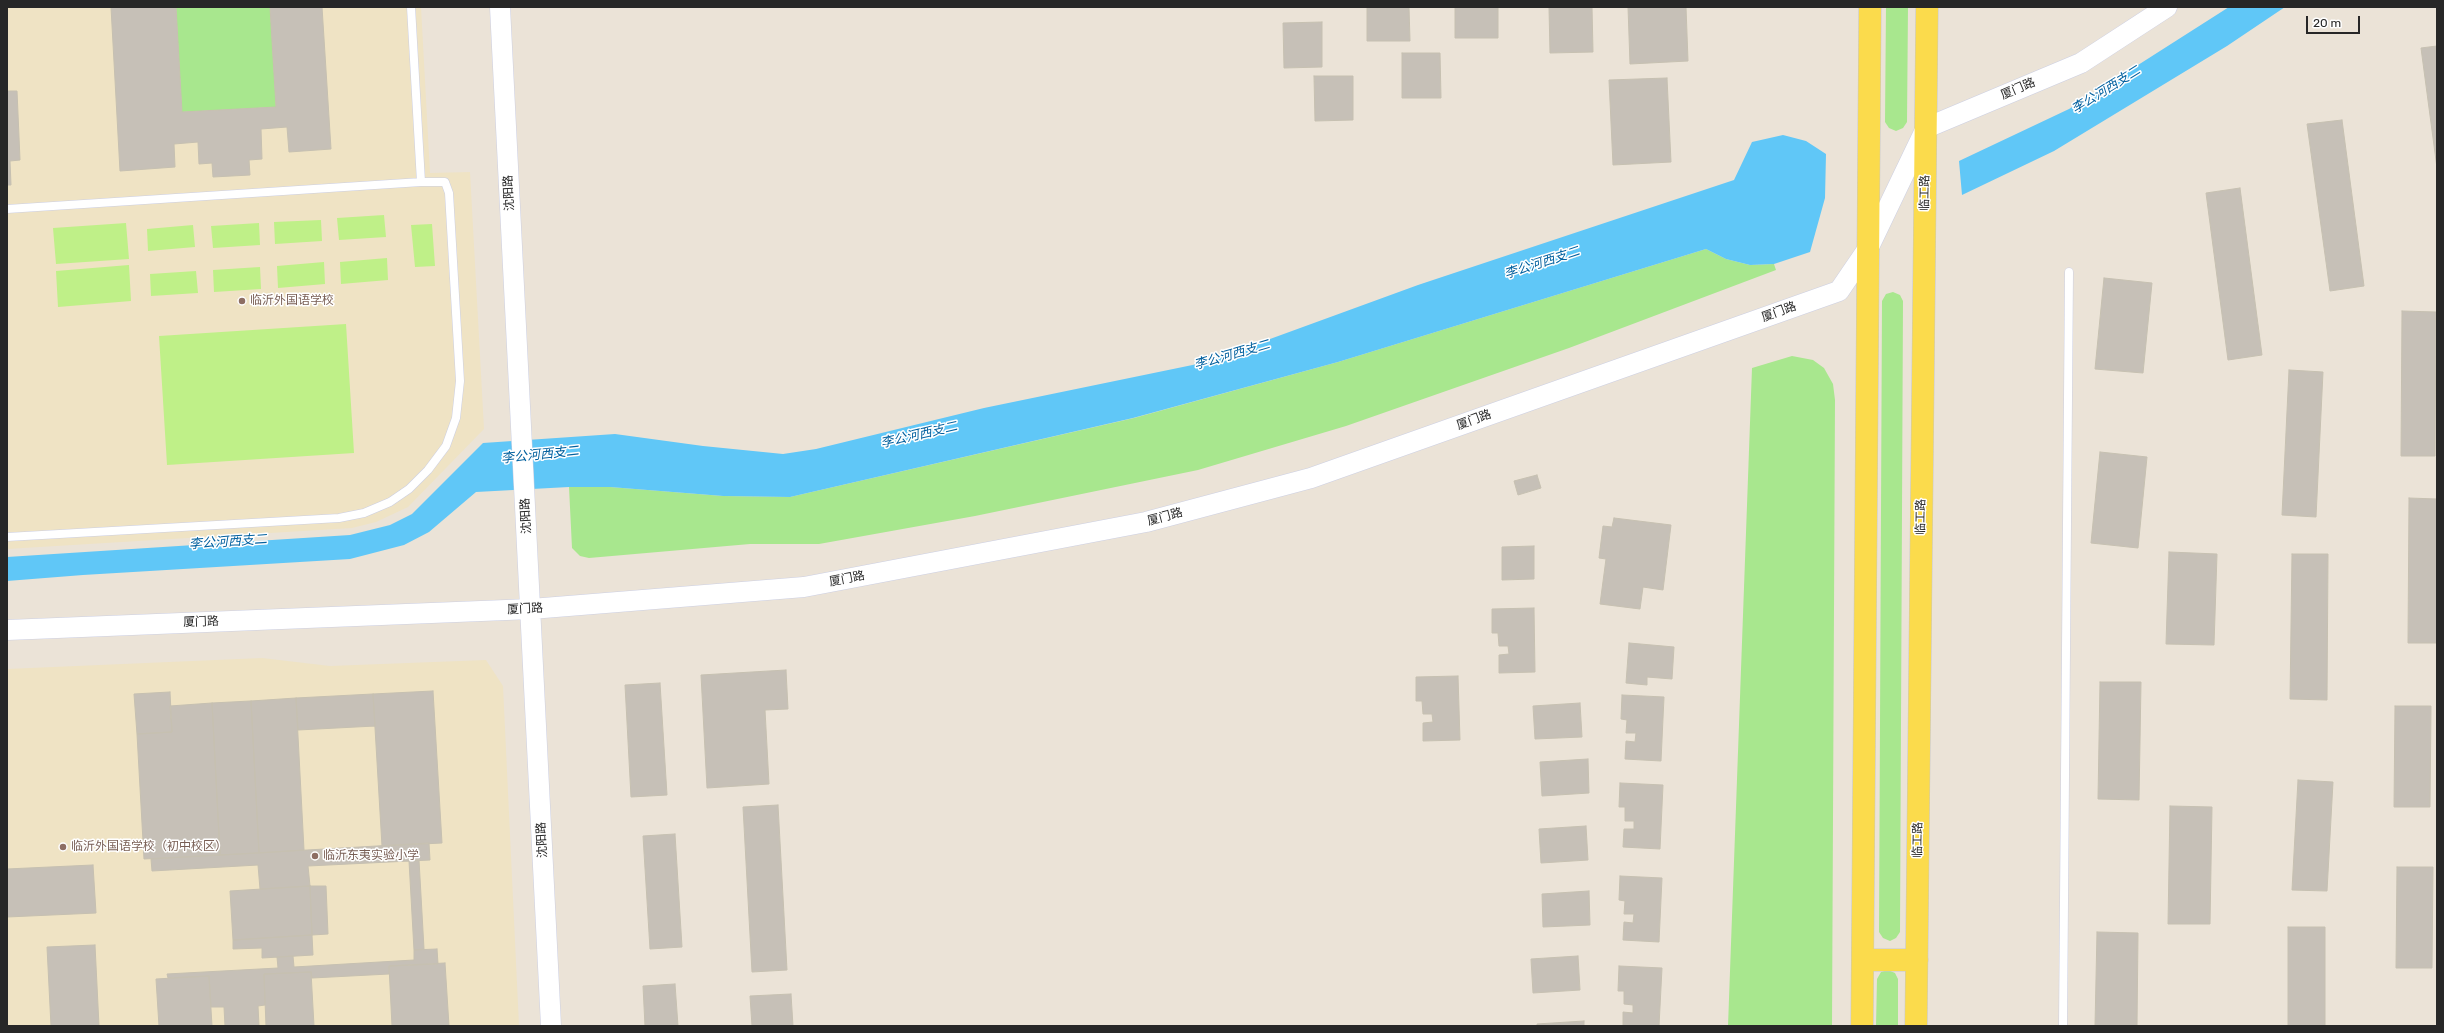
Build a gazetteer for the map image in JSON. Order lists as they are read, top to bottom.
{
  "streets": {
    "main road": ["临工路"],
    "street": ["厦门路", "沈阳路"]
  },
  "crossings": [
    ["厦门路", "沈阳路"],
    ["厦门路", "临工路"]
  ],
  "water": ["李公河西支二"],
  "places": ["临沂外国语学校", "临沂外国语学校（初中校区）", "临沂东夷实验小学"],
  "scale_bar": "20 m"
}
